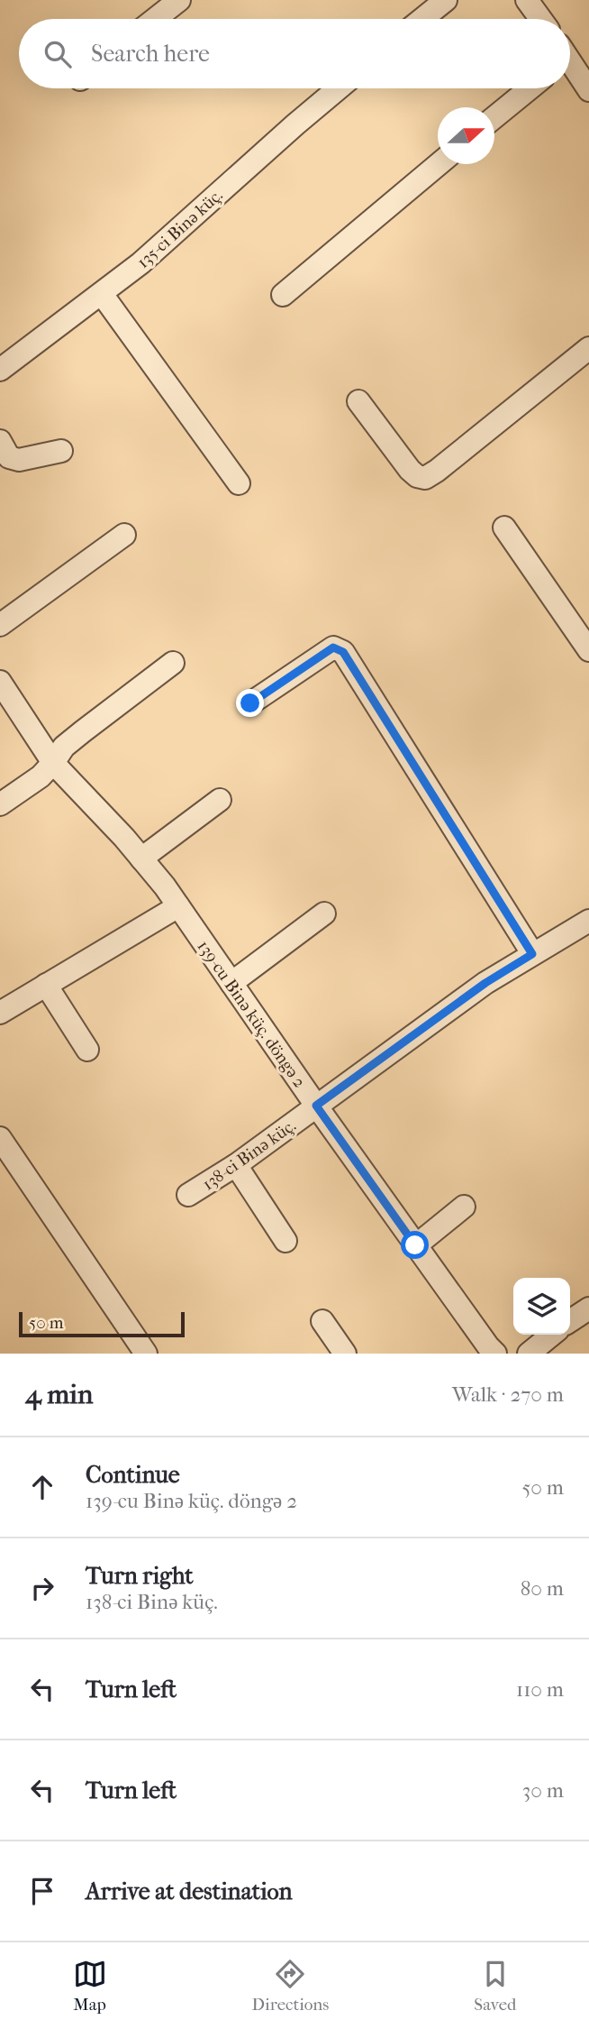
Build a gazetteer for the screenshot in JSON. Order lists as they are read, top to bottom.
{
  "streets": {
    "street": ["135-ci Binə küç.", "139-cu Binə küç. döngə 2", "138-ci Binə küç."]
  },
  "crossings": [
    ["139-cu Binə küç. döngə 2", "138-ci Binə küç."]
  ],
  "scale_bar": "50 m",
  "north": "right",
  "page": {
    "search": "Search here",
    "scale": "50 m",
    "heading": ["4 min", "Walk · 270 m"],
    "list": [
      ["Continue", "139-cu Binə küç. döngə 2", "50 m"],
      ["Turn right", "138-ci Binə küç.", "80 m"],
      ["Turn left", "110 m"],
      ["Turn left", "30 m"],
      "Arrive at destination"
    ],
    "nav": ["Map", "Directions", "Saved"]
  }
}
